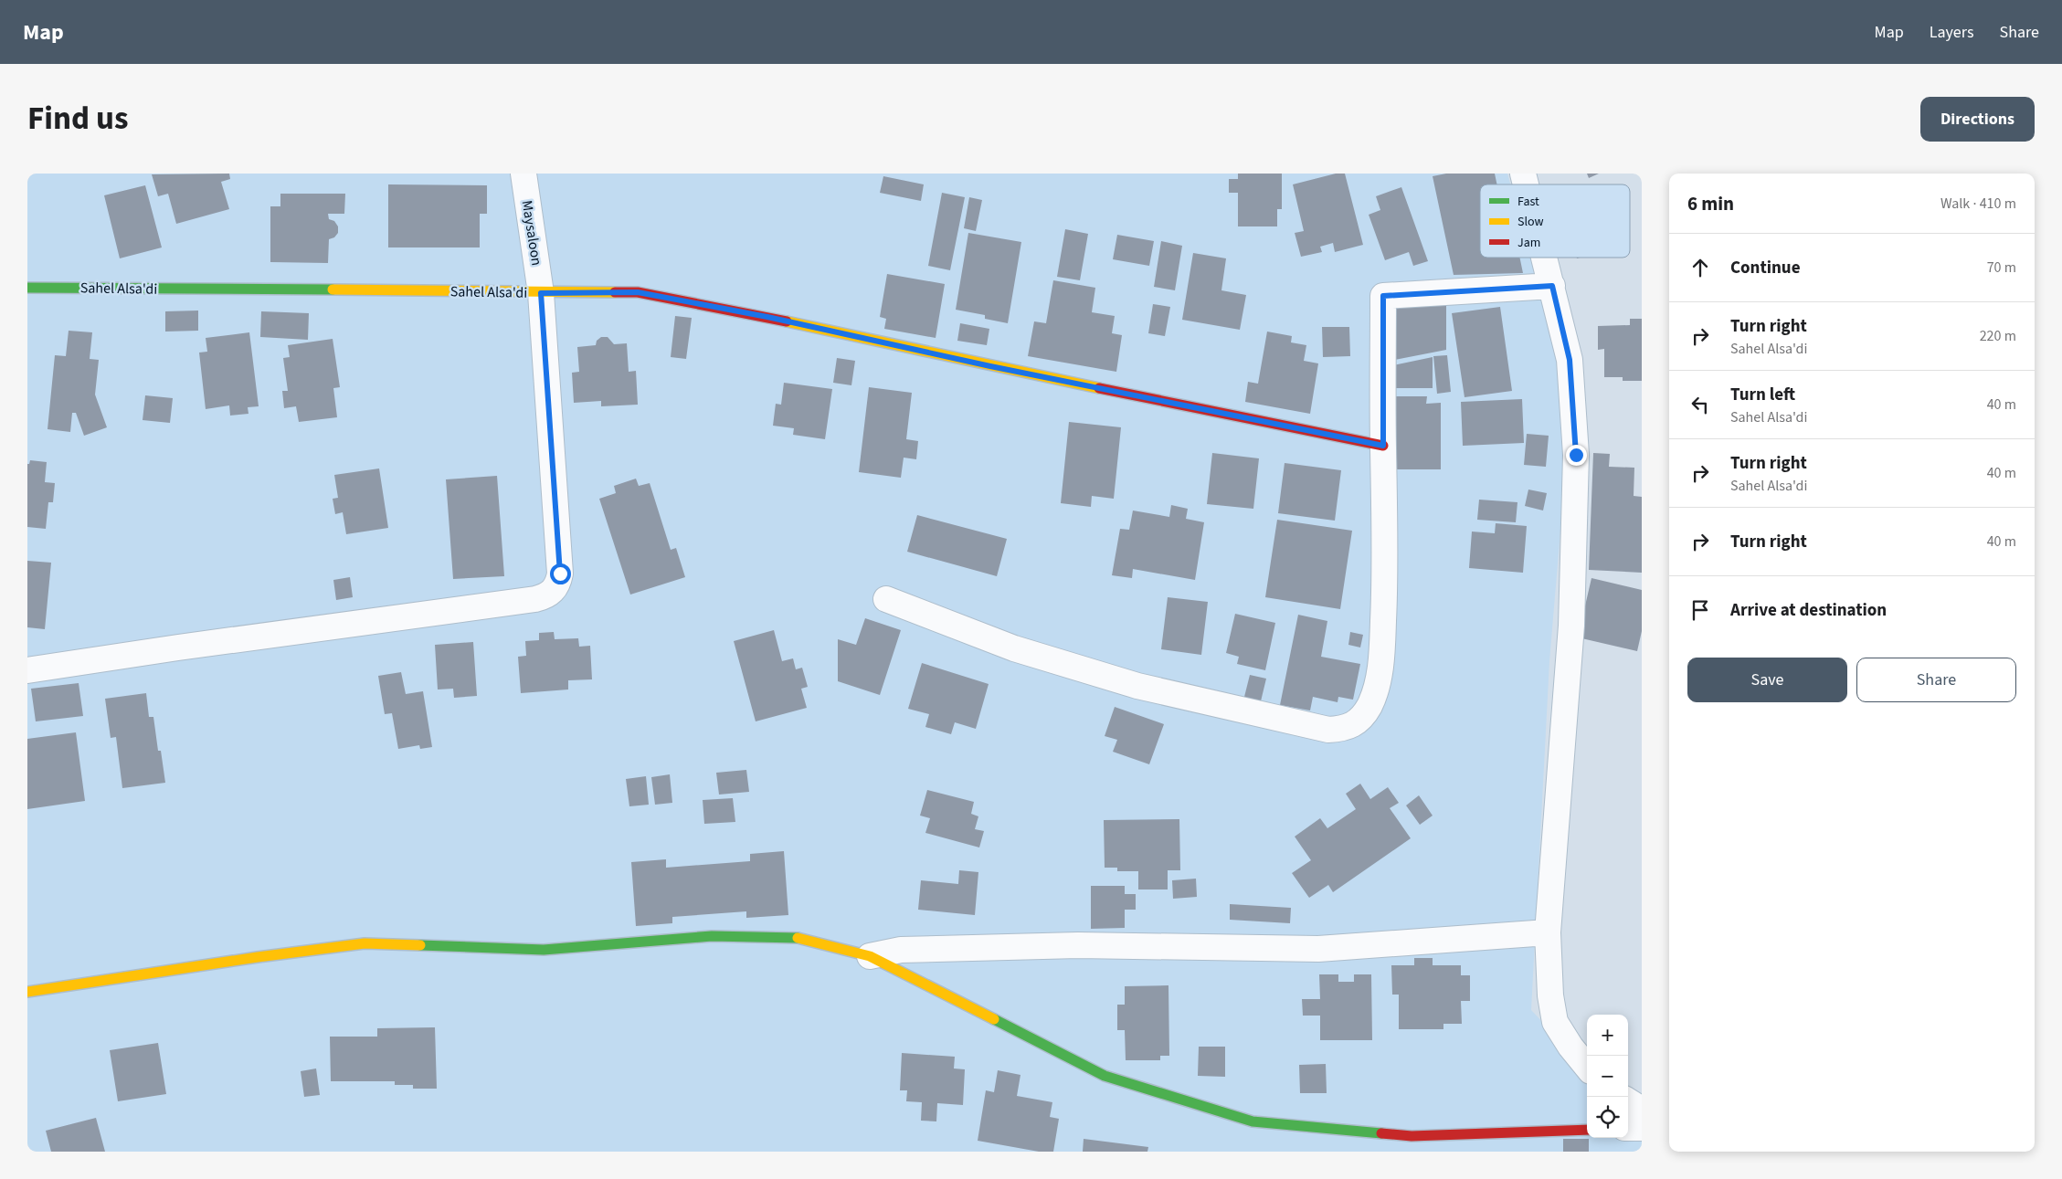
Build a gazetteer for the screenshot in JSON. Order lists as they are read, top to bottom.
{
  "streets": {
    "street": ["Maysaloon", "Sahel Alsa'di"]
  },
  "crossings": [
    ["Maysaloon", "Sahel Alsa'di"]
  ],
  "legend": ["Fast", "Slow", "Jam"],
  "page": {
    "header": "Map",
    "nav": ["Map", "Layers", "Share"],
    "title": "Find us",
    "buttons": [
      "Directions",
      ["Save", "Share"]
    ],
    "heading": ["6 min", "Walk · 410 m"],
    "list": [
      ["Continue", "70 m"],
      ["Turn right", "Sahel Alsa'di", "220 m"],
      ["Turn left", "Sahel Alsa'di", "40 m"],
      ["Turn right", "Sahel Alsa'di", "40 m"],
      ["Turn right", "40 m"],
      "Arrive at destination"
    ],
    "map_buttons": ["+", "−"]
  }
}
